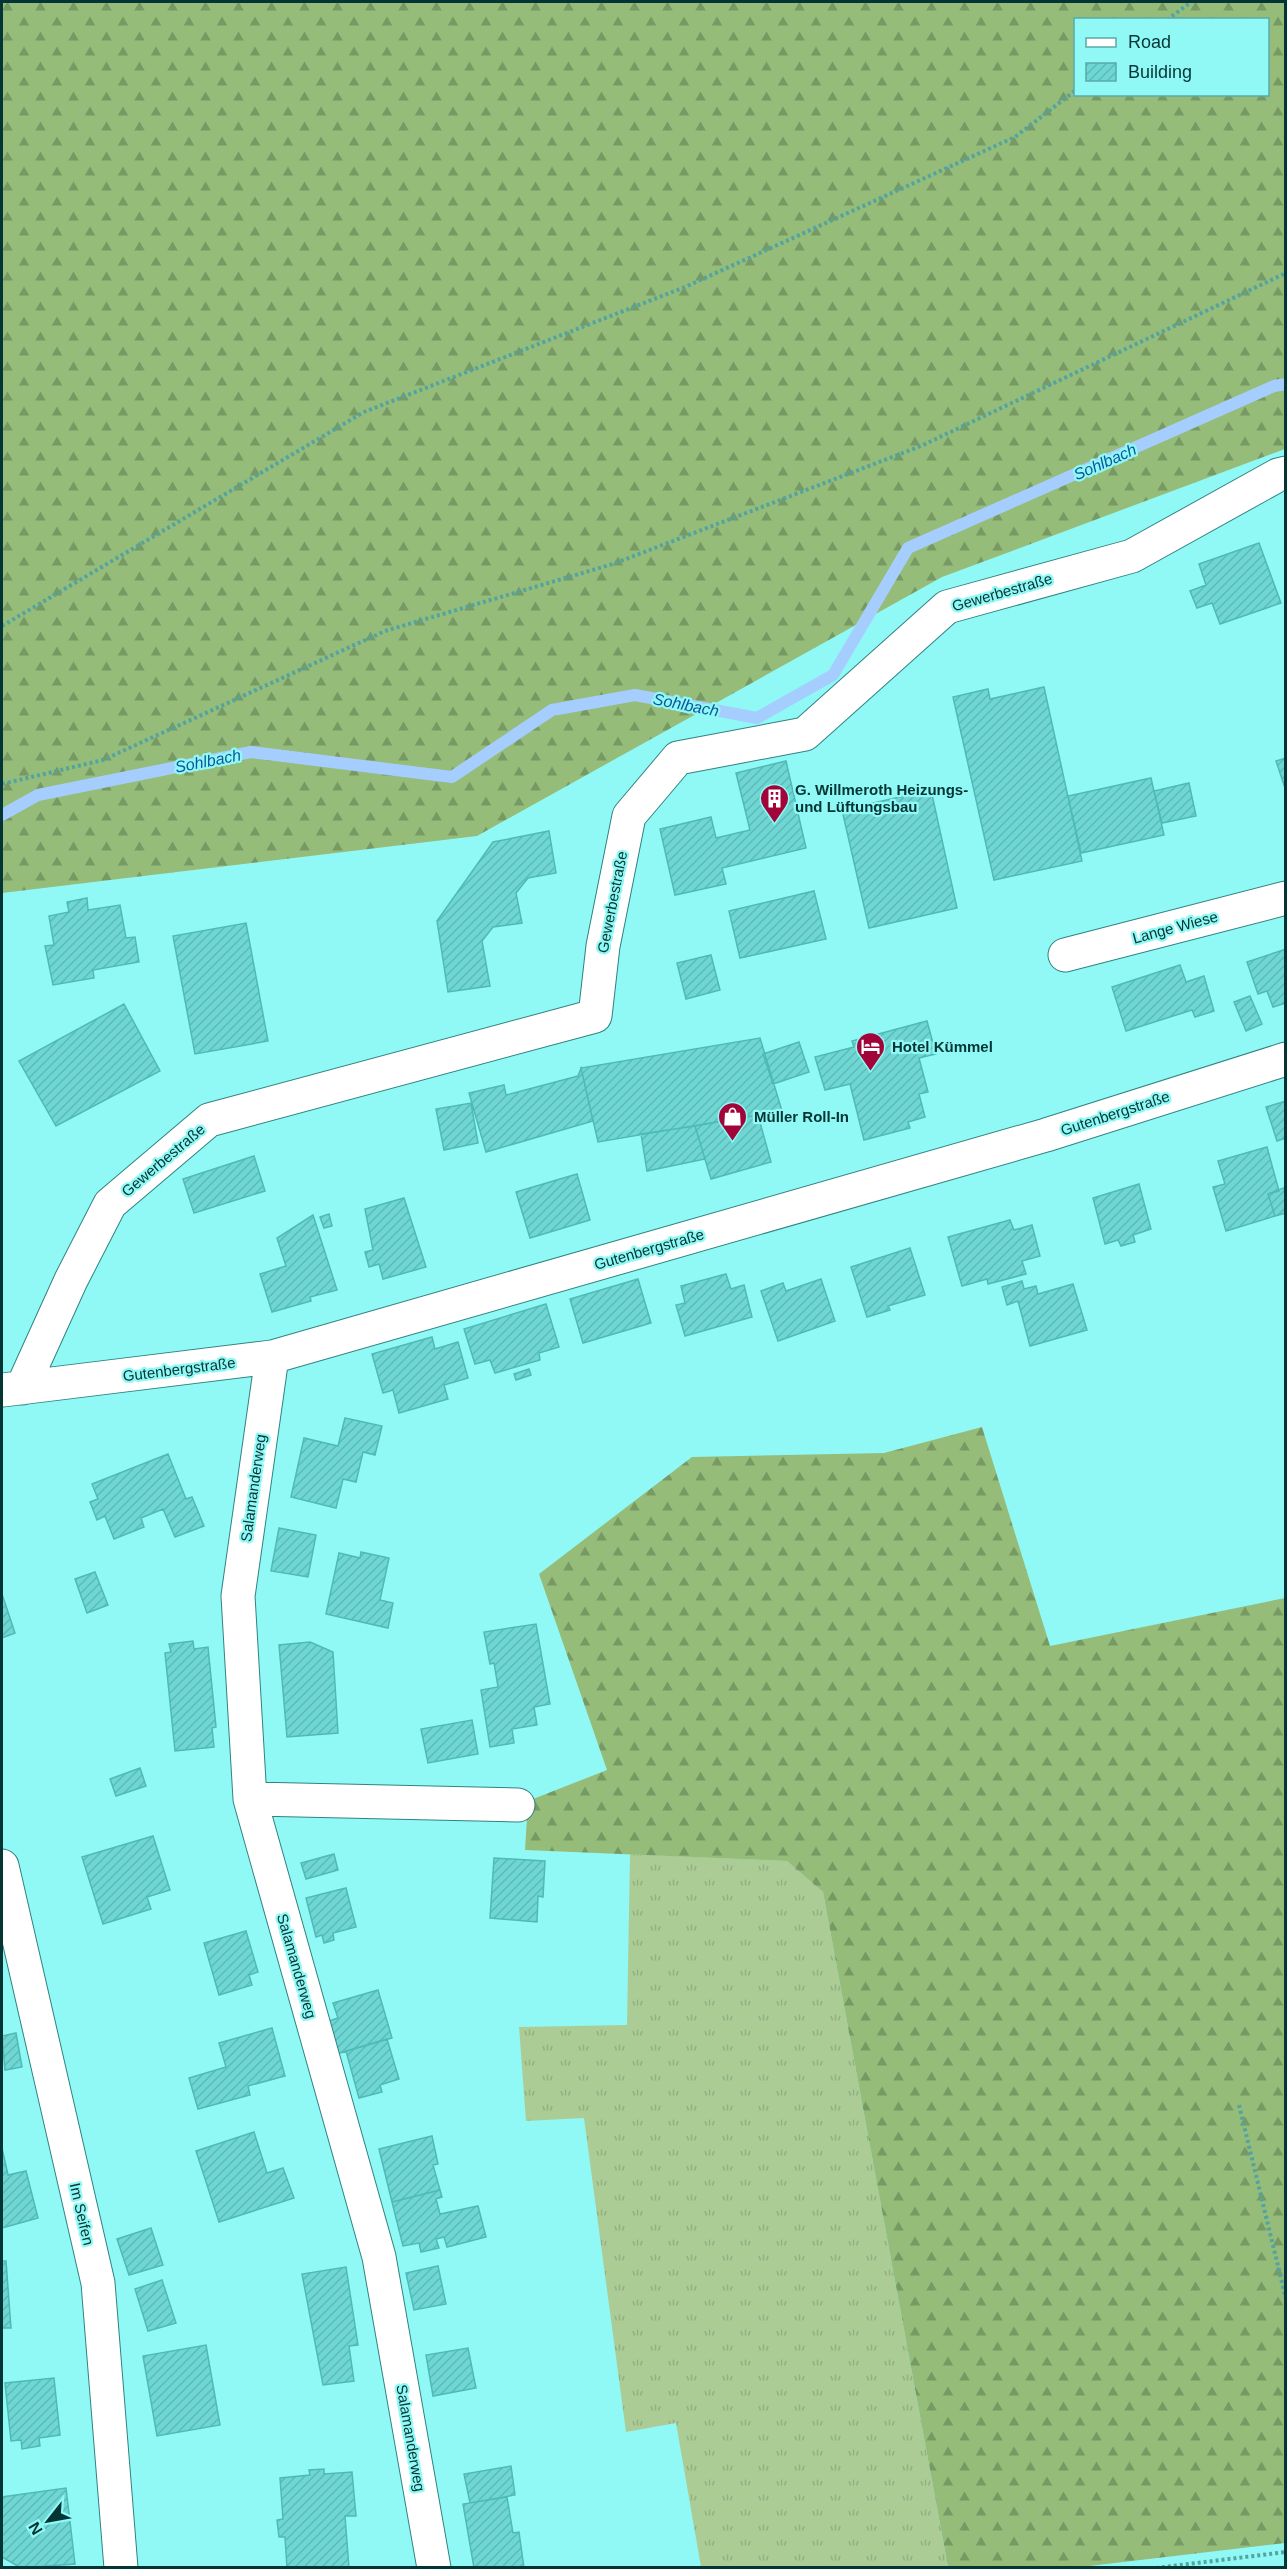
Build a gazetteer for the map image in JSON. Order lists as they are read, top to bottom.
{
  "streets": {
    "street": [
      "Gewerbestraße",
      "Lange Wiese",
      "Gutenbergstraße",
      "Salamanderweg",
      "Im Seifen"
    ]
  },
  "crossings": [
    ["Gewerbestraße", "Gutenbergstraße"],
    ["Gutenbergstraße", "Salamanderweg"]
  ],
  "water": ["Sohlbach"],
  "places": {
    "building": ["G. Willmeroth Heizungs- und Lüftungsbau"],
    "hotel": ["Hotel Kümmel"],
    "shop": ["Müller Roll-In"]
  },
  "legend": ["Road", "Building"],
  "north": "bottom left"
}
